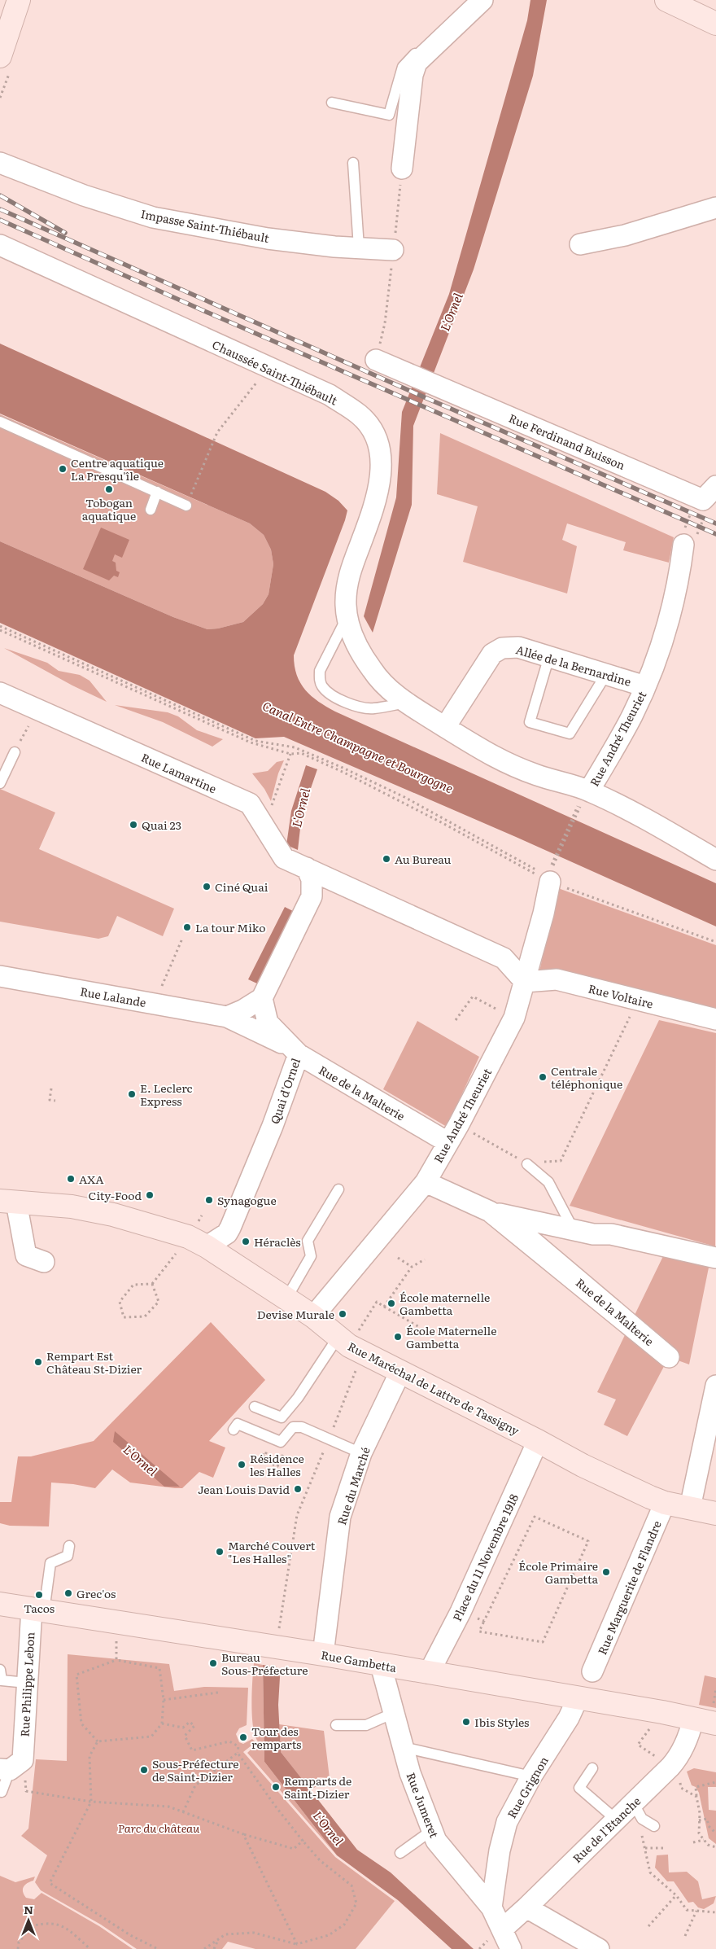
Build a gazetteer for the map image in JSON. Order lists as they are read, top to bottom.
{
  "streets": {
    "main road": ["Rue Maréchal de Lattre de Tassigny", "Rue Gambetta"],
    "street": [
      "Impasse Saint-Thiébault",
      "Chaussée Saint-Thiébault",
      "Rue Ferdinand Buisson",
      "Allée de la Bernardine",
      "Rue André Theuriet",
      "Rue Lamartine",
      "Rue Voltaire",
      "Rue Lalande",
      "Quai d'Ornel",
      "Rue de la Malterie",
      "Rue du Marché",
      "Place du 11 Novembre 1918",
      "Rue Marguerite de Flandre",
      "Rue Philippe Lebon",
      "Rue Grignon",
      "Rue Jumeret",
      "Rue de l'Etanche"
    ]
  },
  "crossings": [
    ["Chaussée Saint-Thiébault", "Allée de la Bernardine"],
    ["Chaussée Saint-Thiébault", "Rue André Theuriet"],
    ["Allée de la Bernardine", "Rue André Theuriet"],
    ["Rue André Theuriet", "Rue Lamartine"],
    ["Rue André Theuriet", "Rue Voltaire"],
    ["Rue André Theuriet", "Rue de la Malterie"],
    ["Rue André Theuriet", "Rue Maréchal de Lattre de Tassigny"],
    ["Rue Lamartine", "Rue Voltaire"],
    ["Rue Lalande", "Quai d'Ornel"],
    ["Rue Lalande", "Rue de la Malterie"],
    ["Quai d'Ornel", "Rue de la Malterie"],
    ["Rue Maréchal de Lattre de Tassigny", "Rue du Marché"],
    ["Rue Maréchal de Lattre de Tassigny", "Place du 11 Novembre 1918"],
    ["Rue Maréchal de Lattre de Tassigny", "Rue Marguerite de Flandre"],
    ["Rue du Marché", "Rue Gambetta"],
    ["Place du 11 Novembre 1918", "Rue Gambetta"],
    ["Rue Gambetta", "Rue Philippe Lebon"],
    ["Rue Gambetta", "Rue Grignon"],
    ["Rue Gambetta", "Rue Jumeret"],
    ["Rue Gambetta", "Rue de l'Etanche"],
    ["Rue Grignon", "Rue Jumeret"],
    ["Rue Jumeret", "Rue de l'Etanche"]
  ],
  "water": ["L'Ornel", "Canal Entre Champagne et Bourgogne"],
  "parks": ["Parc du château"],
  "places": [
    "Centre aquatique La Presqu'île",
    "Tobogan aquatique",
    "Quai 23",
    "Au Bureau",
    "Ciné Quai",
    "La tour Miko",
    "Centrale téléphonique",
    "E. Leclerc Express",
    "AXA",
    "City-Food",
    "Synagogue",
    "Héraclès",
    "École maternelle Gambetta",
    "Devise Murale",
    "École Maternelle Gambetta",
    "Rempart Est Château St-Dizier",
    "Résidence les Halles",
    "Jean Louis David",
    "Marché Couvert \"Les Halles\"",
    "École Primaire Gambetta",
    "Grec'os",
    "Tacos",
    "Bureau Sous-Préfecture",
    "Ibis Styles",
    "Tour des remparts",
    "Sous-Préfecture de Saint-Dizier",
    "Remparts de Saint-Dizier"
  ],
  "north": "top"
}
